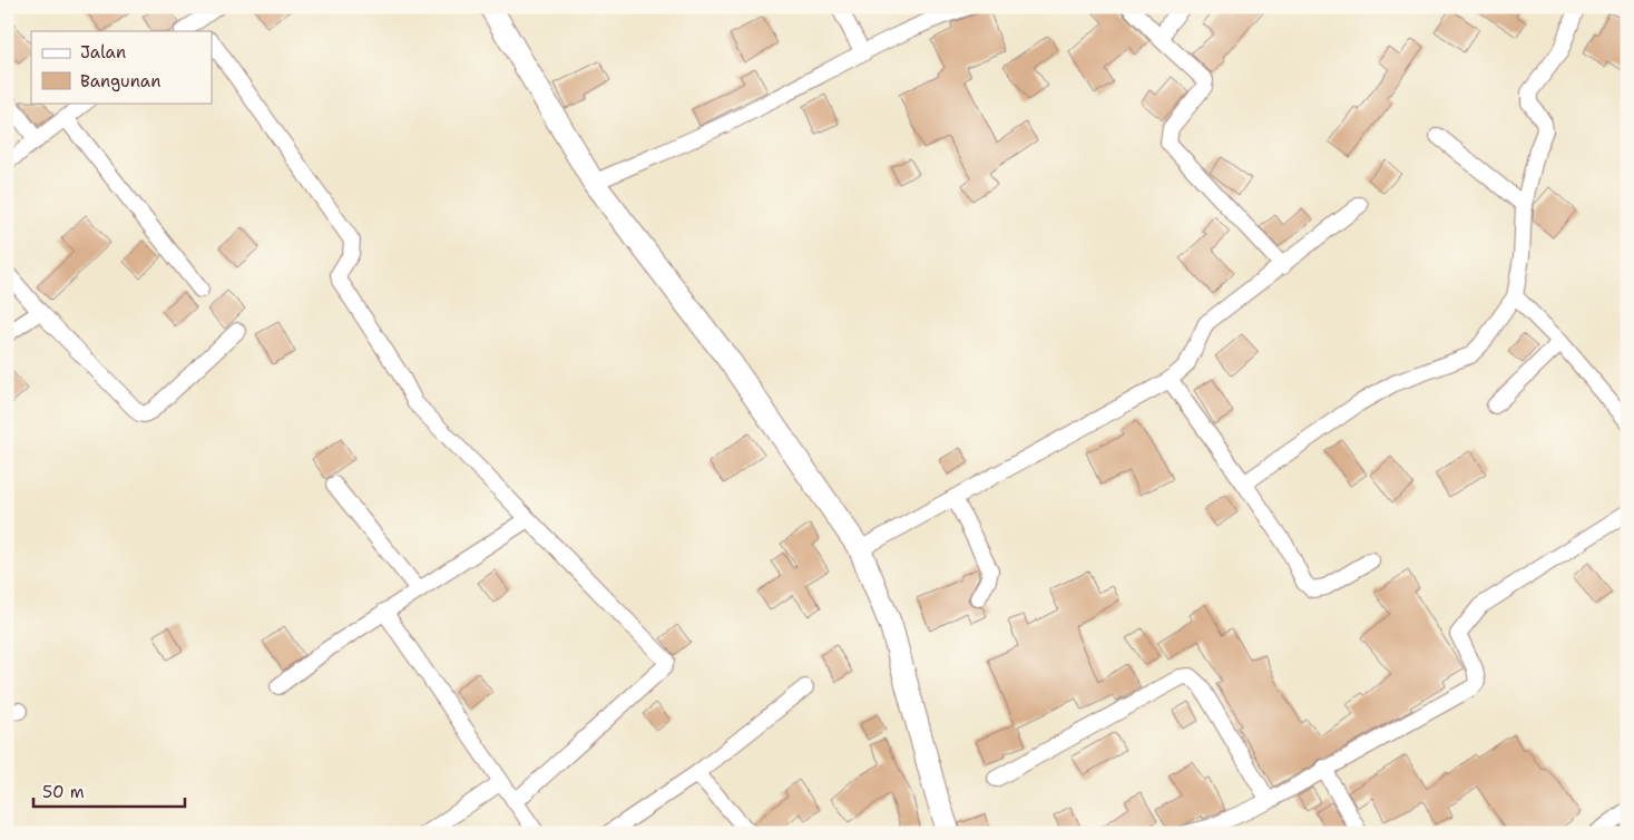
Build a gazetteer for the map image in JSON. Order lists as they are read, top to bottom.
{
  "legend": ["Jalan", "Bangunan"],
  "scale_bar": "50 m"
}
